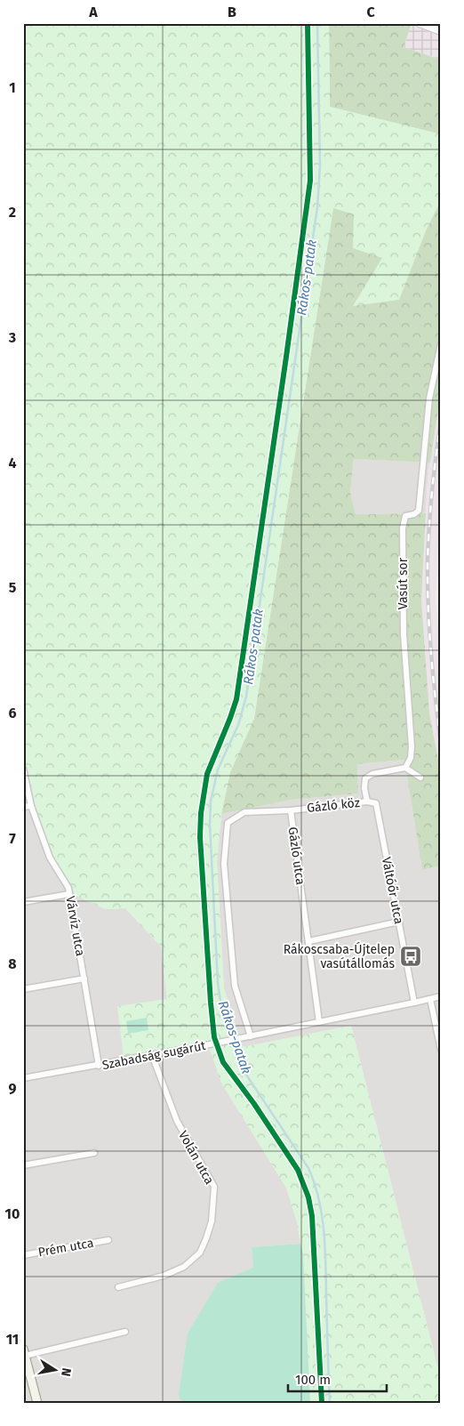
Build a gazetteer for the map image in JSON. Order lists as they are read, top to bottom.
{
  "streets": {
    "street": [
      "Vasút sor",
      "Gázló köz",
      "Gázló utca",
      "Váltóőr utca",
      "Várvíz utca",
      "Szabadság sugárút",
      "Volán utca",
      "Prém utca"
    ]
  },
  "crossings": [
    ["Gázló köz", "Gázló utca"],
    ["Gázló köz", "Váltóőr utca"],
    ["Gázló utca", "Szabadság sugárút"],
    ["Váltóőr utca", "Szabadság sugárút"],
    ["Várvíz utca", "Szabadság sugárút"],
    ["Szabadság sugárút", "Volán utca"]
  ],
  "water": ["Rákos-patak"],
  "places": {
    "bus stop": ["Rákoscsaba-Újtelep vasútállomás"]
  },
  "scale_bar": "100 m",
  "north": "right",
  "grid": {
    "columns": ["A", "B", "C"],
    "rows": [
      "1",
      "2",
      "3",
      "4",
      "5",
      "6",
      "7",
      "8",
      "9",
      "10",
      "11"
    ]
  }
}
